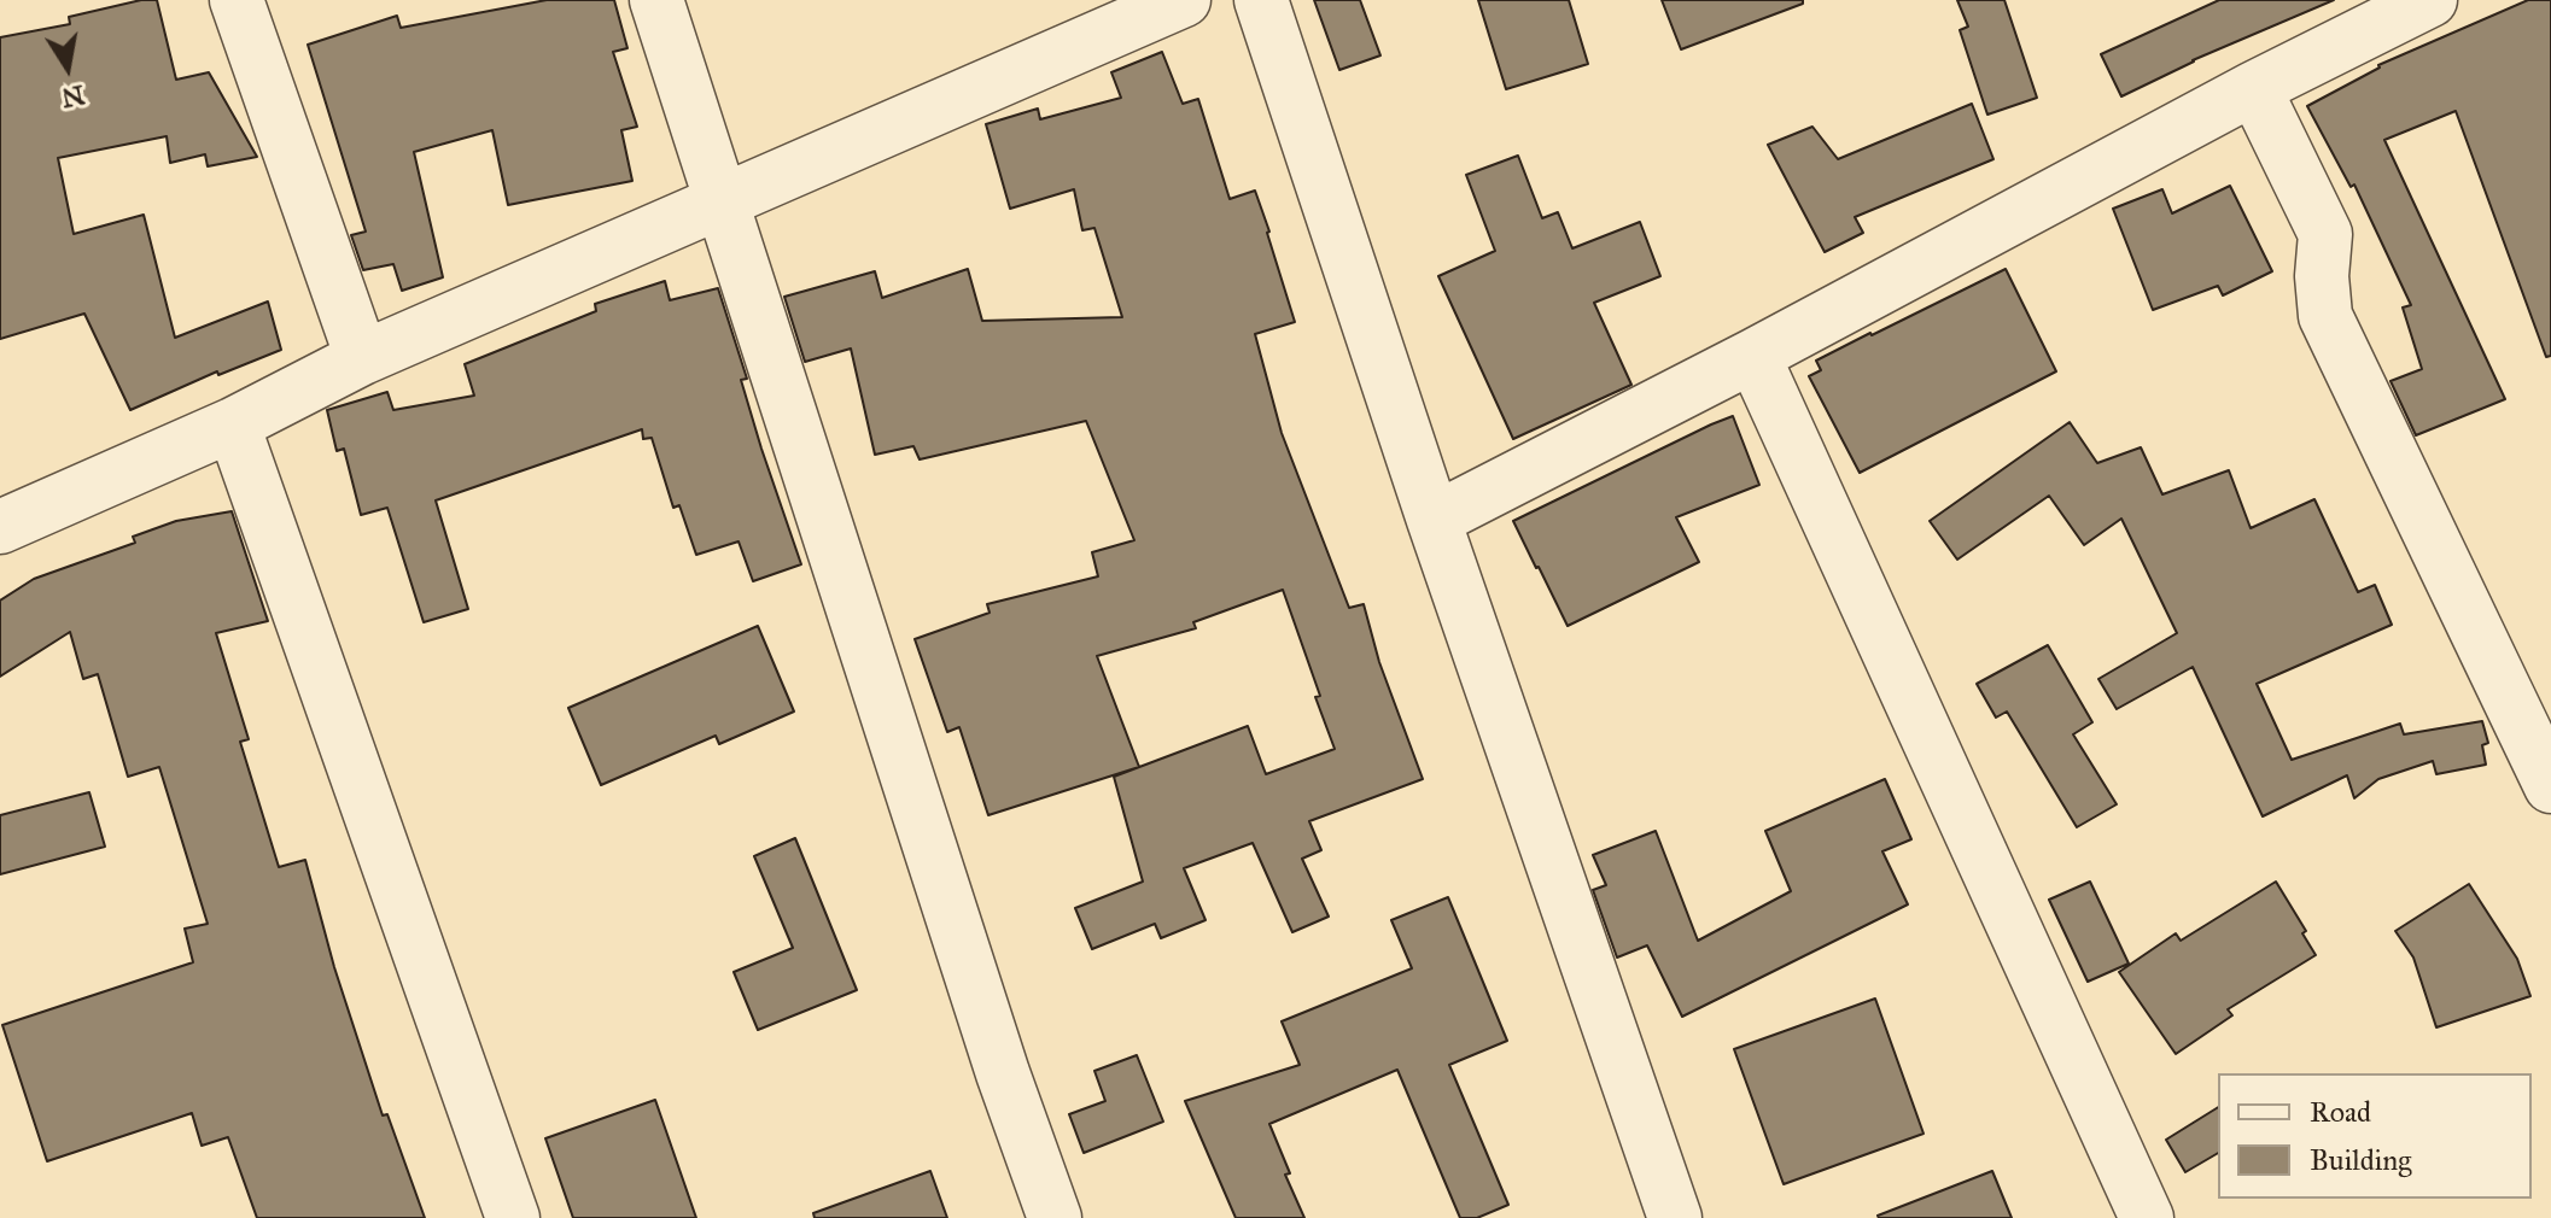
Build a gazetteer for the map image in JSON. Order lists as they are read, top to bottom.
{
  "legend": ["Road", "Building"],
  "north": "bottom"
}
